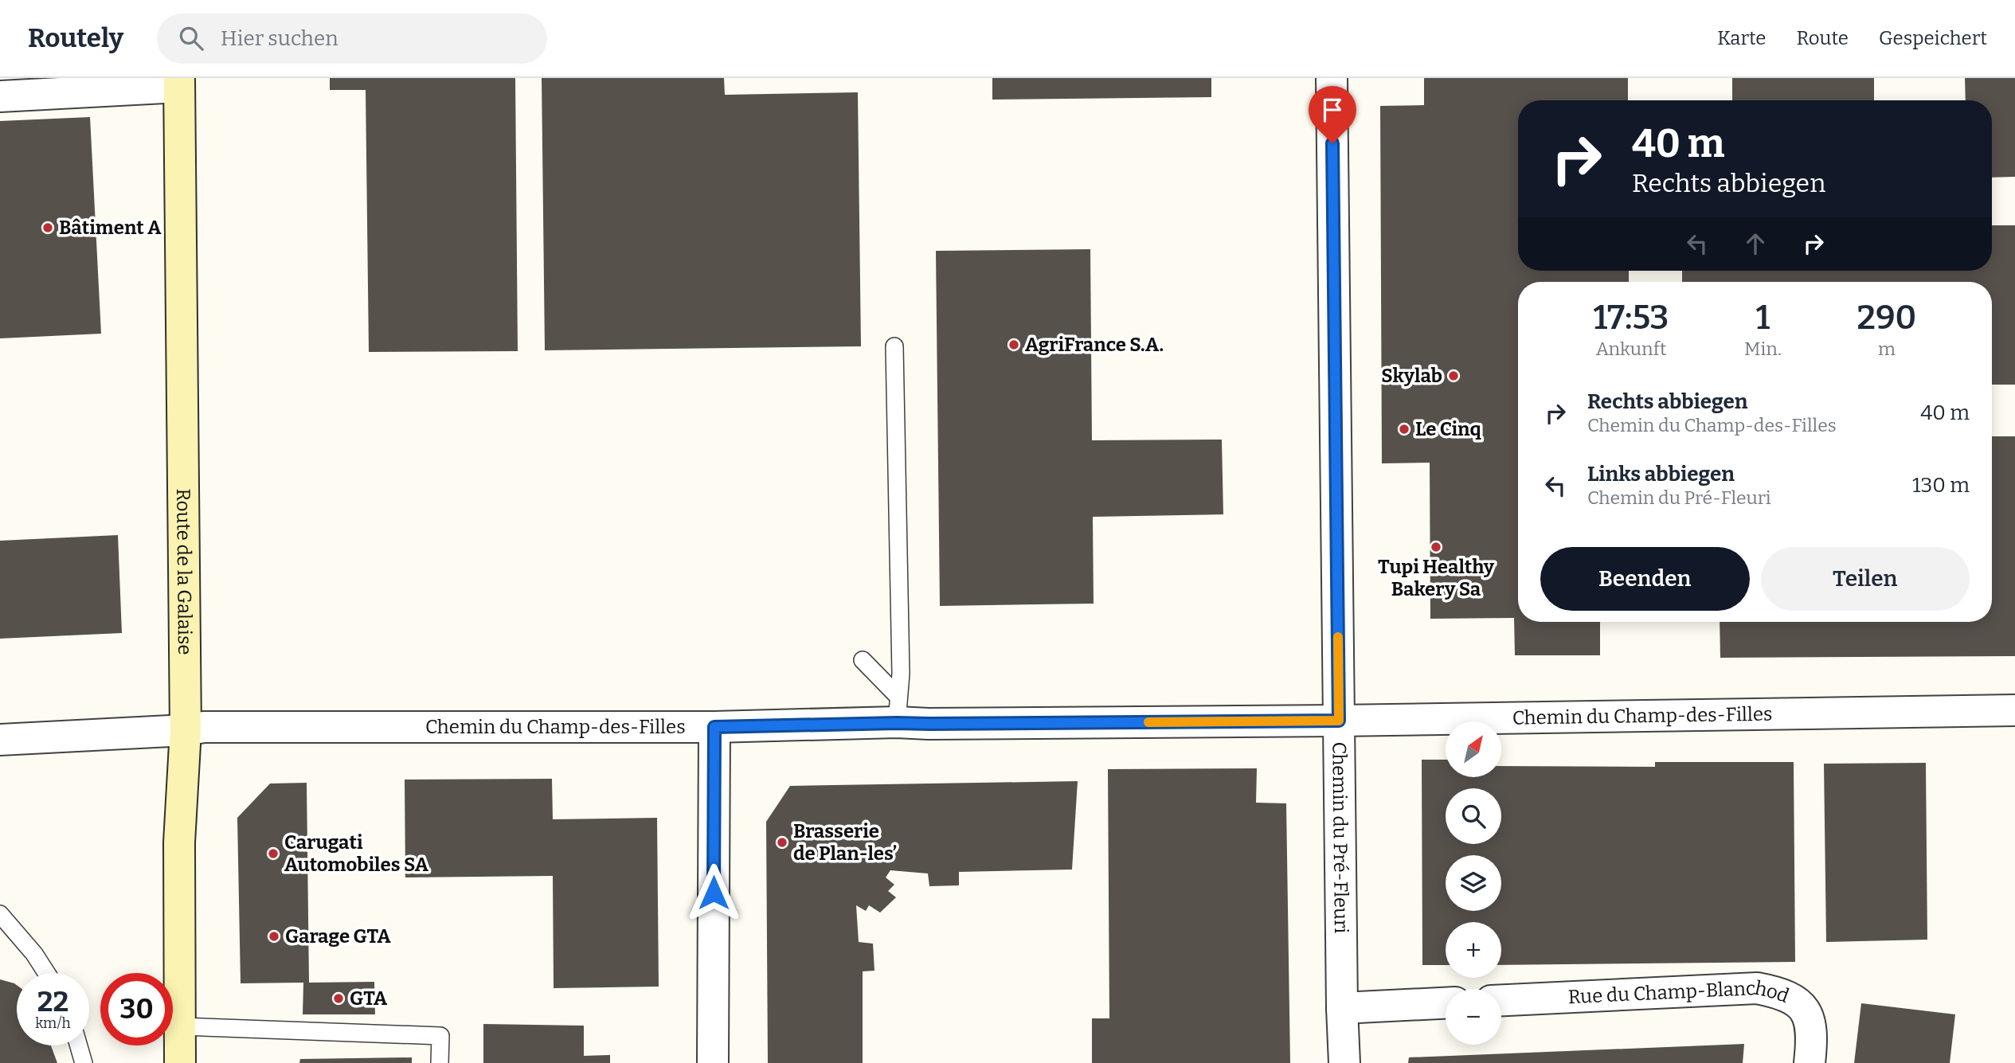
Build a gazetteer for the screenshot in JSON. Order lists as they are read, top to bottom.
{
  "streets": {
    "street": [
      "Route de la Galaise",
      "Chemin du Champ-des-Filles",
      "Chemin du Pré-Fleuri",
      "Rue du Champ-Blanchod"
    ]
  },
  "crossings": [
    ["Route de la Galaise", "Chemin du Champ-des-Filles"],
    ["Chemin du Champ-des-Filles", "Chemin du Pré-Fleuri"]
  ],
  "places": [
    "Bâtiment A",
    "AgriFrance S.A.",
    "Skylab",
    "Le Cinq",
    "Tupi Healthy Bakery Sa",
    "Brasserie de Plan-les’",
    "Carugati Automobiles SA",
    "Garage GTA",
    "GTA"
  ],
  "north": "top right",
  "page": {
    "header": "Routely",
    "search": "Hier suchen",
    "nav": ["Karte", "Route", "Gespeichert"],
    "turn": ["40 m", "Rechts abbiegen"],
    "eta": [
      "17:53",
      "Ankunft",
      "1",
      "Min.",
      "290",
      "m"
    ],
    "list": [
      {
        "name": "Rechts abbiegen",
        "note": "Chemin du Champ-des-Filles",
        "value": "40 m"
      },
      {
        "name": "Links abbiegen",
        "note": "Chemin du Pré-Fleuri",
        "value": "130 m"
      }
    ],
    "buttons": ["Beenden", "Teilen"],
    "map_buttons": ["+", "−"],
    "speed": "22 km/h",
    "limit": "30"
  }
}
